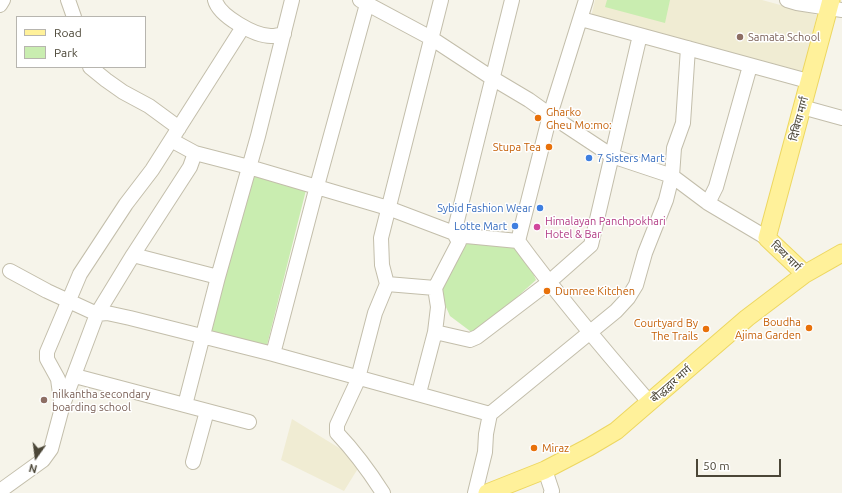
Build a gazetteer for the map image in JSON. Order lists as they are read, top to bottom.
{
  "streets": {
    "main road": ["दिबिया मार्ग", "दिब्य मार्ग", "बौद्धद्वार मार्ग"]
  },
  "crossings": [
    ["दिबिया मार्ग", "दिब्य मार्ग"],
    ["दिब्य मार्ग", "बौद्धद्वार मार्ग"]
  ],
  "places": [
    "Samata School",
    "Gharko Gheu Mo:mo:",
    "Stupa Tea",
    "7 Sisters Mart",
    "Sybid Fashion Wear",
    "Lotte Mart",
    "Himalayan Panchpokhari Hotel & Bar",
    "Dumree Kitchen",
    "Boudha Ajima Garden",
    "Courtyard By The Trails",
    "nilkantha secondary boarding school",
    "Miraz"
  ],
  "legend": ["Road", "Park"],
  "scale_bar": "50 m",
  "north": "bottom"
}
